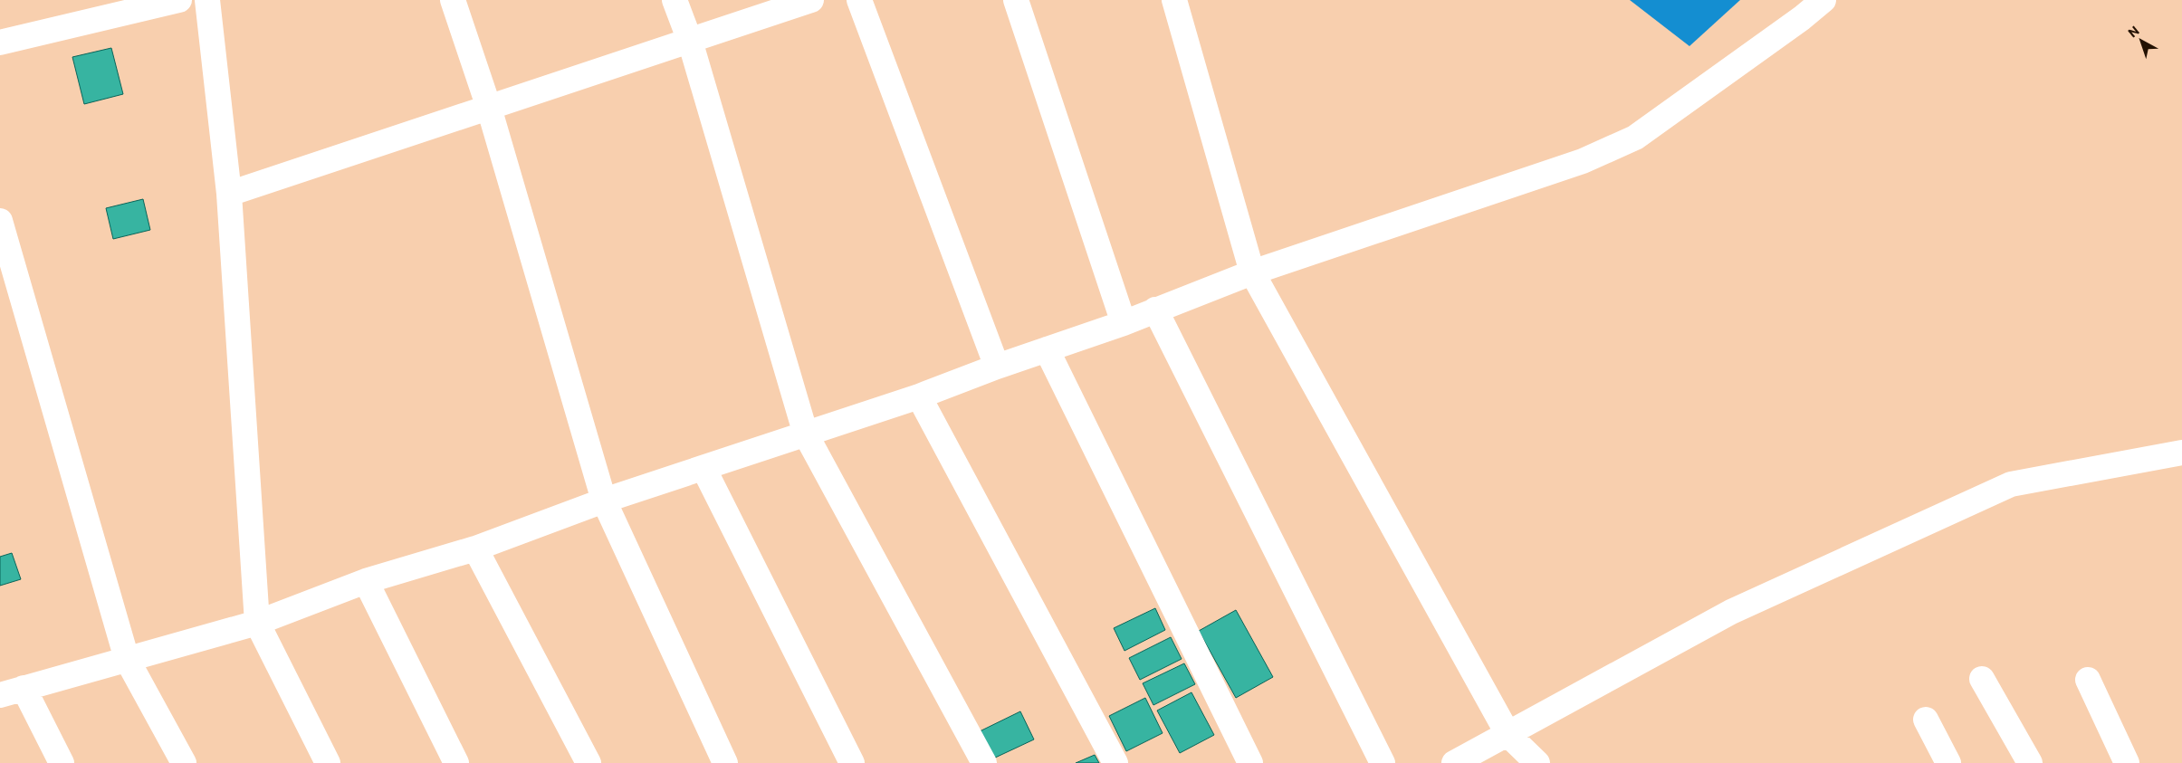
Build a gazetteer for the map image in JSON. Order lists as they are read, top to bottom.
{
  "north": "top left"
}
